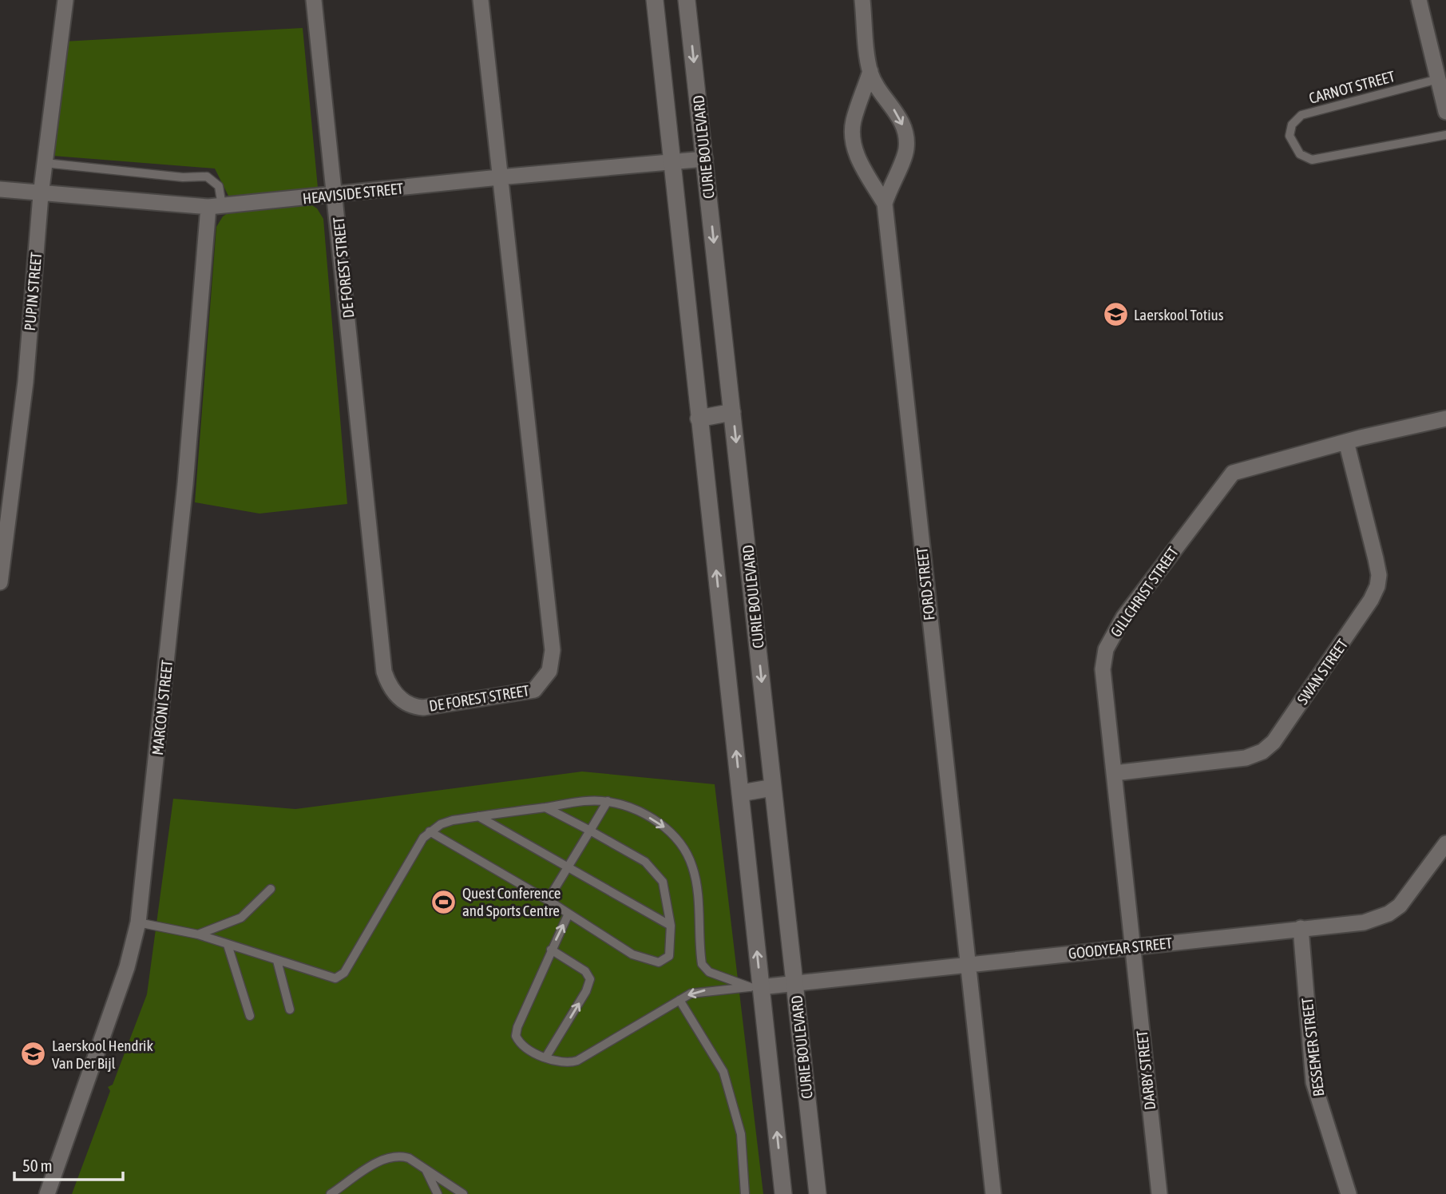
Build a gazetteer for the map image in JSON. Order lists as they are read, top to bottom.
{
  "streets": {
    "street": [
      "CURIE BOULEVARD",
      "HEAVISIDE STREET",
      "DE FOREST STREET",
      "PUPIN STREET",
      "FORD STREET",
      "GILLCHRIST STREET",
      "SWAN STREET",
      "MARCONI STREET",
      "GOODYEAR STREET",
      "BESSEMER STREET",
      "DARBY STREET"
    ],
    "lane": ["CARNOT STREET"]
  },
  "crossings": [
    ["CURIE BOULEVARD", "HEAVISIDE STREET"],
    ["CURIE BOULEVARD", "GOODYEAR STREET"],
    ["HEAVISIDE STREET", "DE FOREST STREET"],
    ["HEAVISIDE STREET", "PUPIN STREET"],
    ["HEAVISIDE STREET", "MARCONI STREET"],
    ["FORD STREET", "GOODYEAR STREET"],
    ["GILLCHRIST STREET", "SWAN STREET"],
    ["GILLCHRIST STREET", "GOODYEAR STREET"],
    ["GILLCHRIST STREET", "DARBY STREET"],
    ["GOODYEAR STREET", "BESSEMER STREET"],
    ["GOODYEAR STREET", "DARBY STREET"]
  ],
  "places": {
    "school or university": ["Laerskool Totius", "Laerskool Hendrik Van Der Bijl"],
    "sports": ["Quest Conference and Sports Centre"]
  },
  "scale_bar": "50 m"
}
